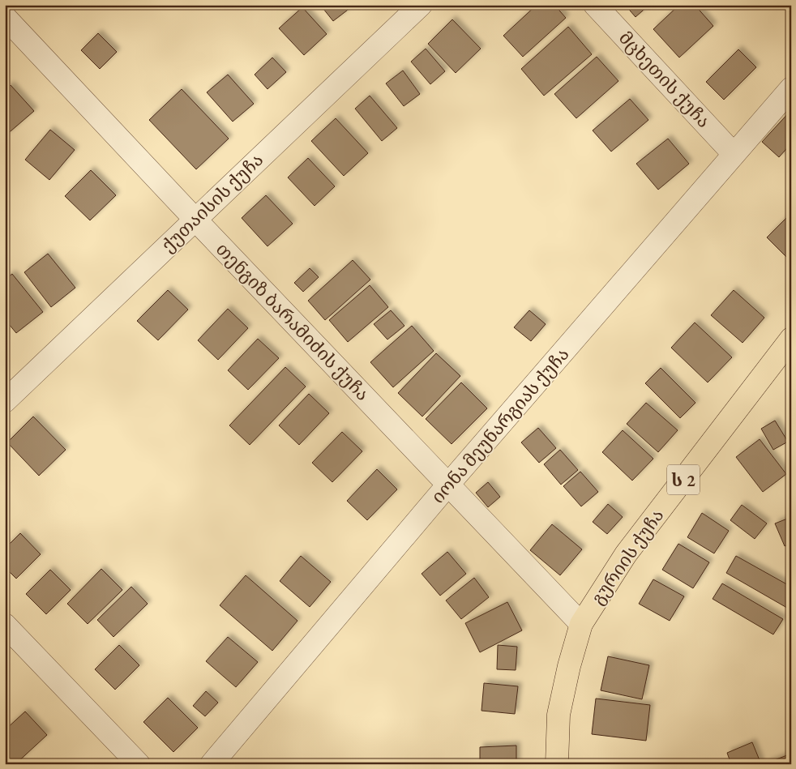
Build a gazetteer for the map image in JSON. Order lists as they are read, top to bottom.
{
  "streets": {
    "highway": ["ს 2", "გურიის ქუჩა"],
    "street": [
      "მცხეთის ქუჩა",
      "ქუთაისის ქუჩა",
      "თენგიზ ბარამიძის ქუჩა",
      "იონა მეუნარგიას ქუჩა"
    ]
  },
  "crossings": [
    ["მცხეთის ქუჩა", "იონა მეუნარგიას ქუჩა"],
    ["ქუთაისის ქუჩა", "თენგიზ ბარამიძის ქუჩა"],
    ["თენგიზ ბარამიძის ქუჩა", "იონა მეუნარგიას ქუჩა"],
    ["თენგიზ ბარამიძის ქუჩა", "გურიის ქუჩა"]
  ]
}
